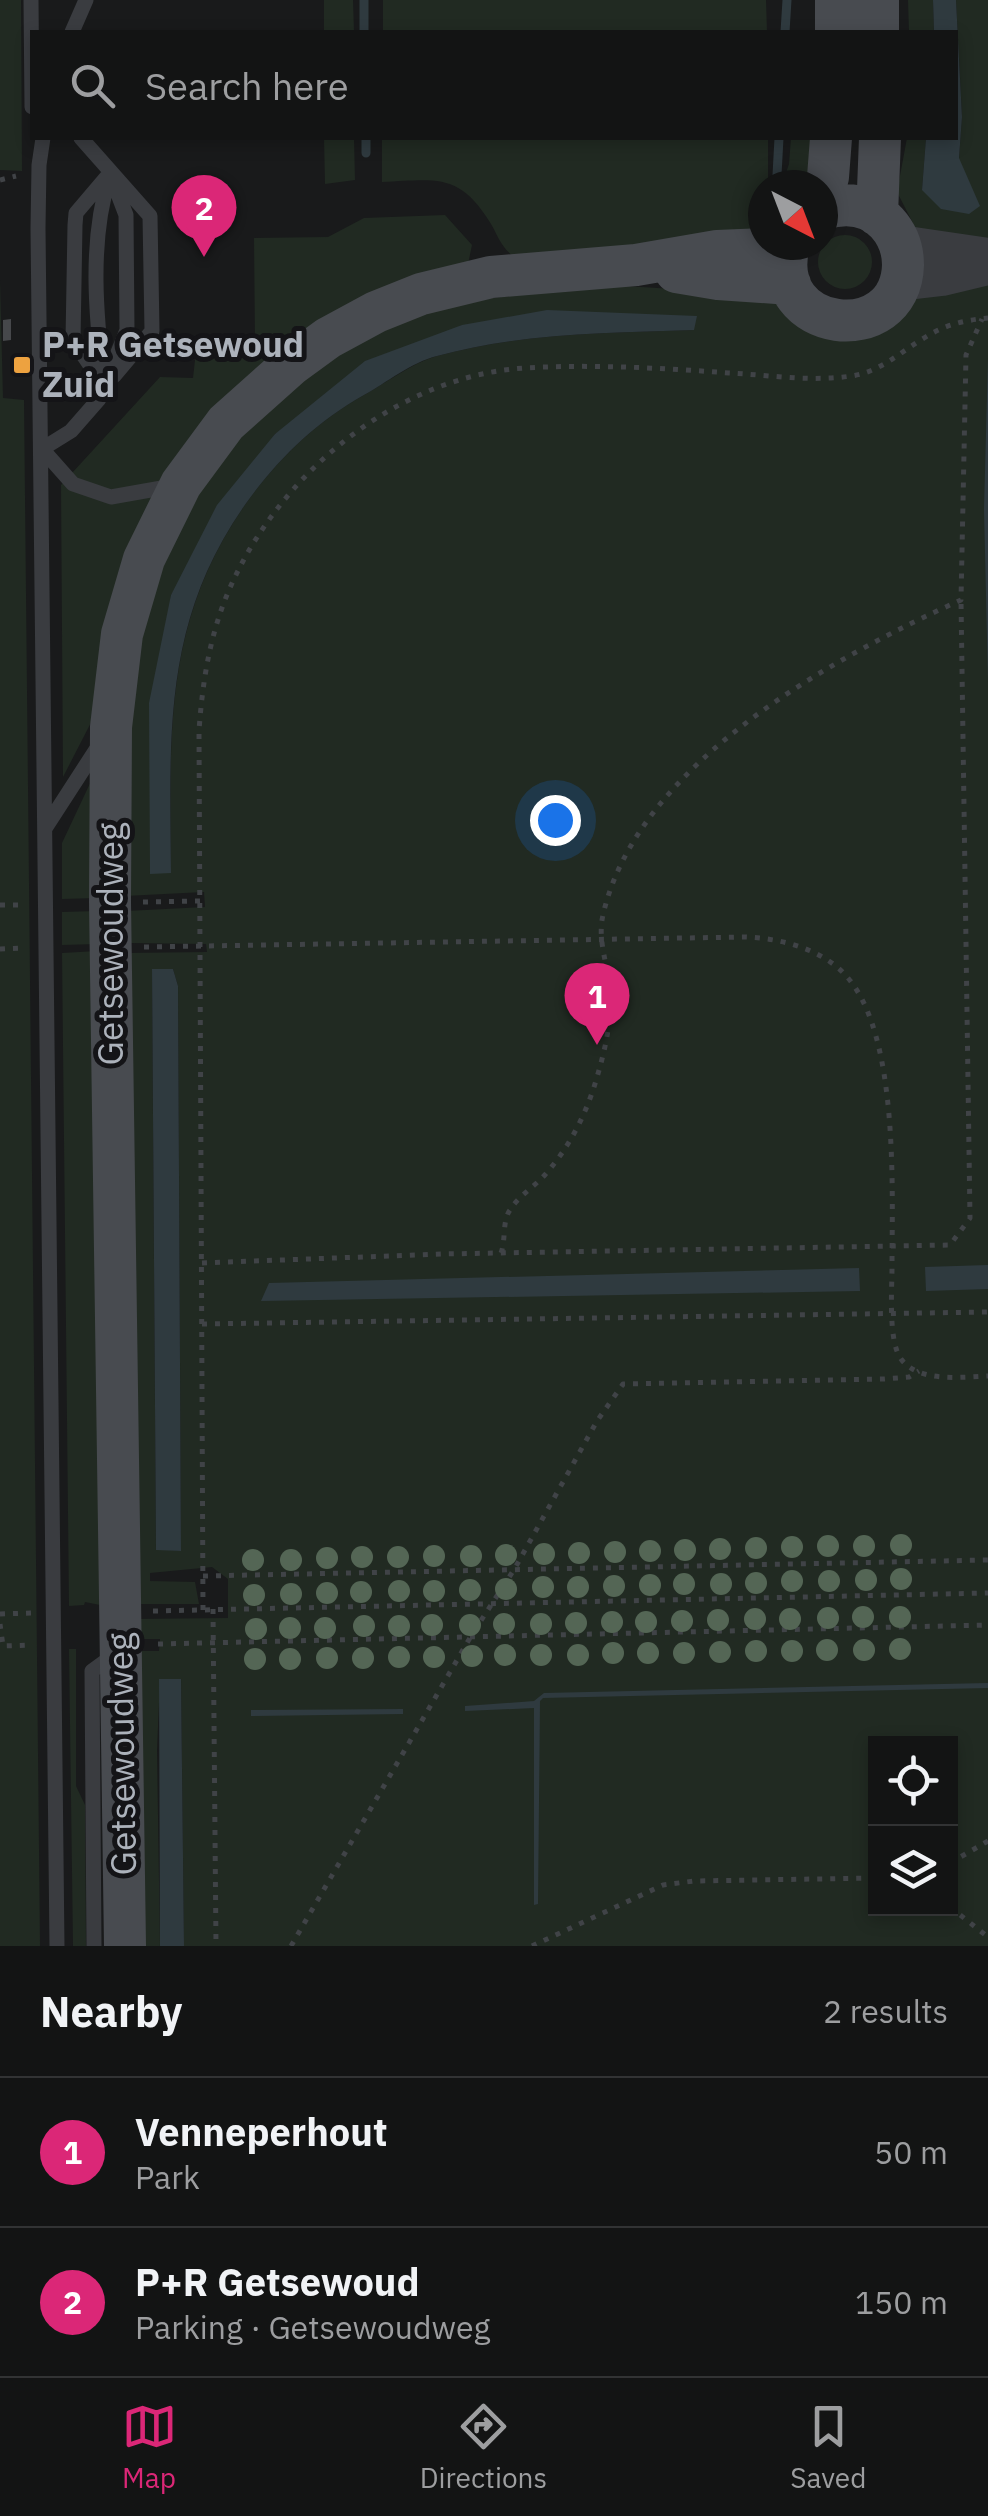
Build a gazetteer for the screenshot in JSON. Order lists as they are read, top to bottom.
{
  "streets": {
    "main road": ["Getsewoudweg"]
  },
  "places": {
    "transit": ["P+R Getsewoud Zuid"]
  },
  "north": "bottom right",
  "page": {
    "search": "Search here",
    "pins": ["2", "1"],
    "heading": ["Nearby", "2 results"],
    "list": [
      {
        "mark": "1",
        "name": "Venneperhout",
        "note": "Park",
        "value": "50 m"
      },
      {
        "mark": "2",
        "name": "P+R Getsewoud",
        "note": "Parking · Getsewoudweg",
        "value": "150 m"
      }
    ],
    "nav": ["Map", "Directions", "Saved"]
  }
}
